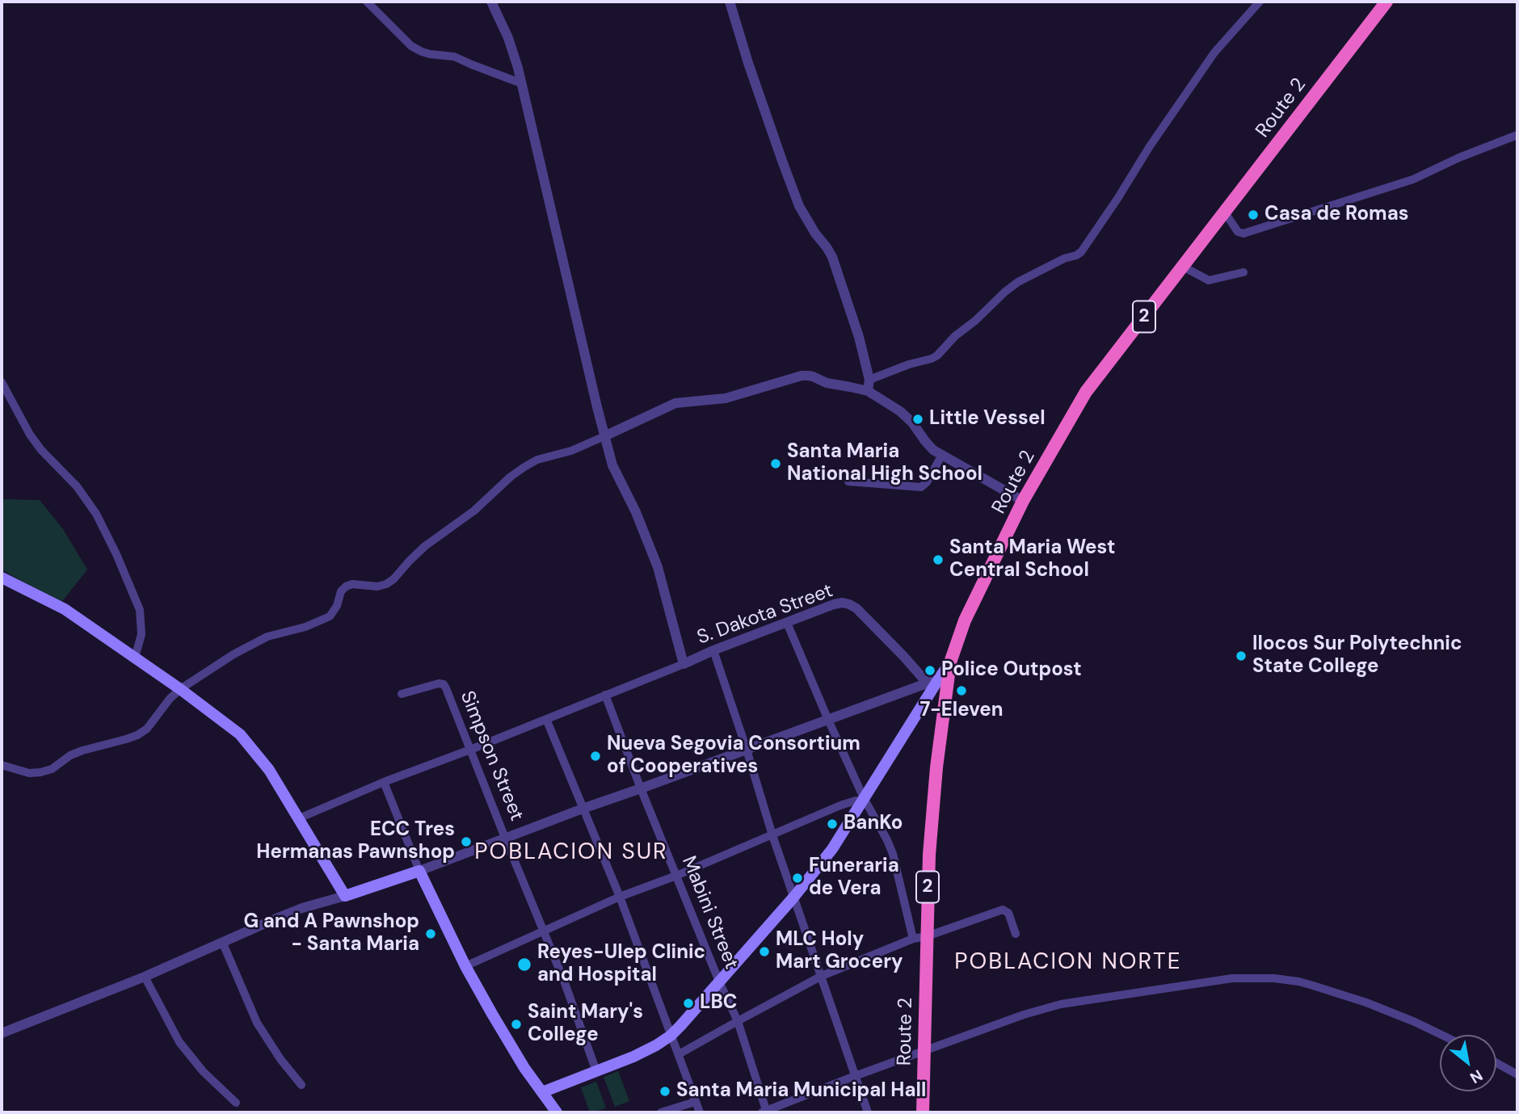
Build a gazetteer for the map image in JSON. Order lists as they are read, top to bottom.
{
  "streets": {
    "highway": ["Route 2", "2"],
    "street": ["S. Dakota Street", "Simpson Street", "Mabini Street"]
  },
  "districts": ["POBLACION SUR", "POBLACION NORTE"],
  "places": [
    "Casa de Romas",
    "Little Vessel",
    "Santa Maria National High School",
    "Santa Maria West Central School",
    "Ilocos Sur Polytechnic State College",
    "Police Outpost",
    "7-Eleven",
    "Nueva Segovia Consortium of Cooperatives",
    "BanKo",
    "ECC Tres Hermanas Pawnshop",
    "Funeraria de Vera",
    "G and A Pawnshop - Santa Maria",
    "MLC Holy Mart Grocery",
    "Reyes-Ulep Clinic and Hospital",
    "LBC",
    "Saint Mary's College",
    "Santa Maria Municipal Hall"
  ],
  "north": "bottom right"
}
